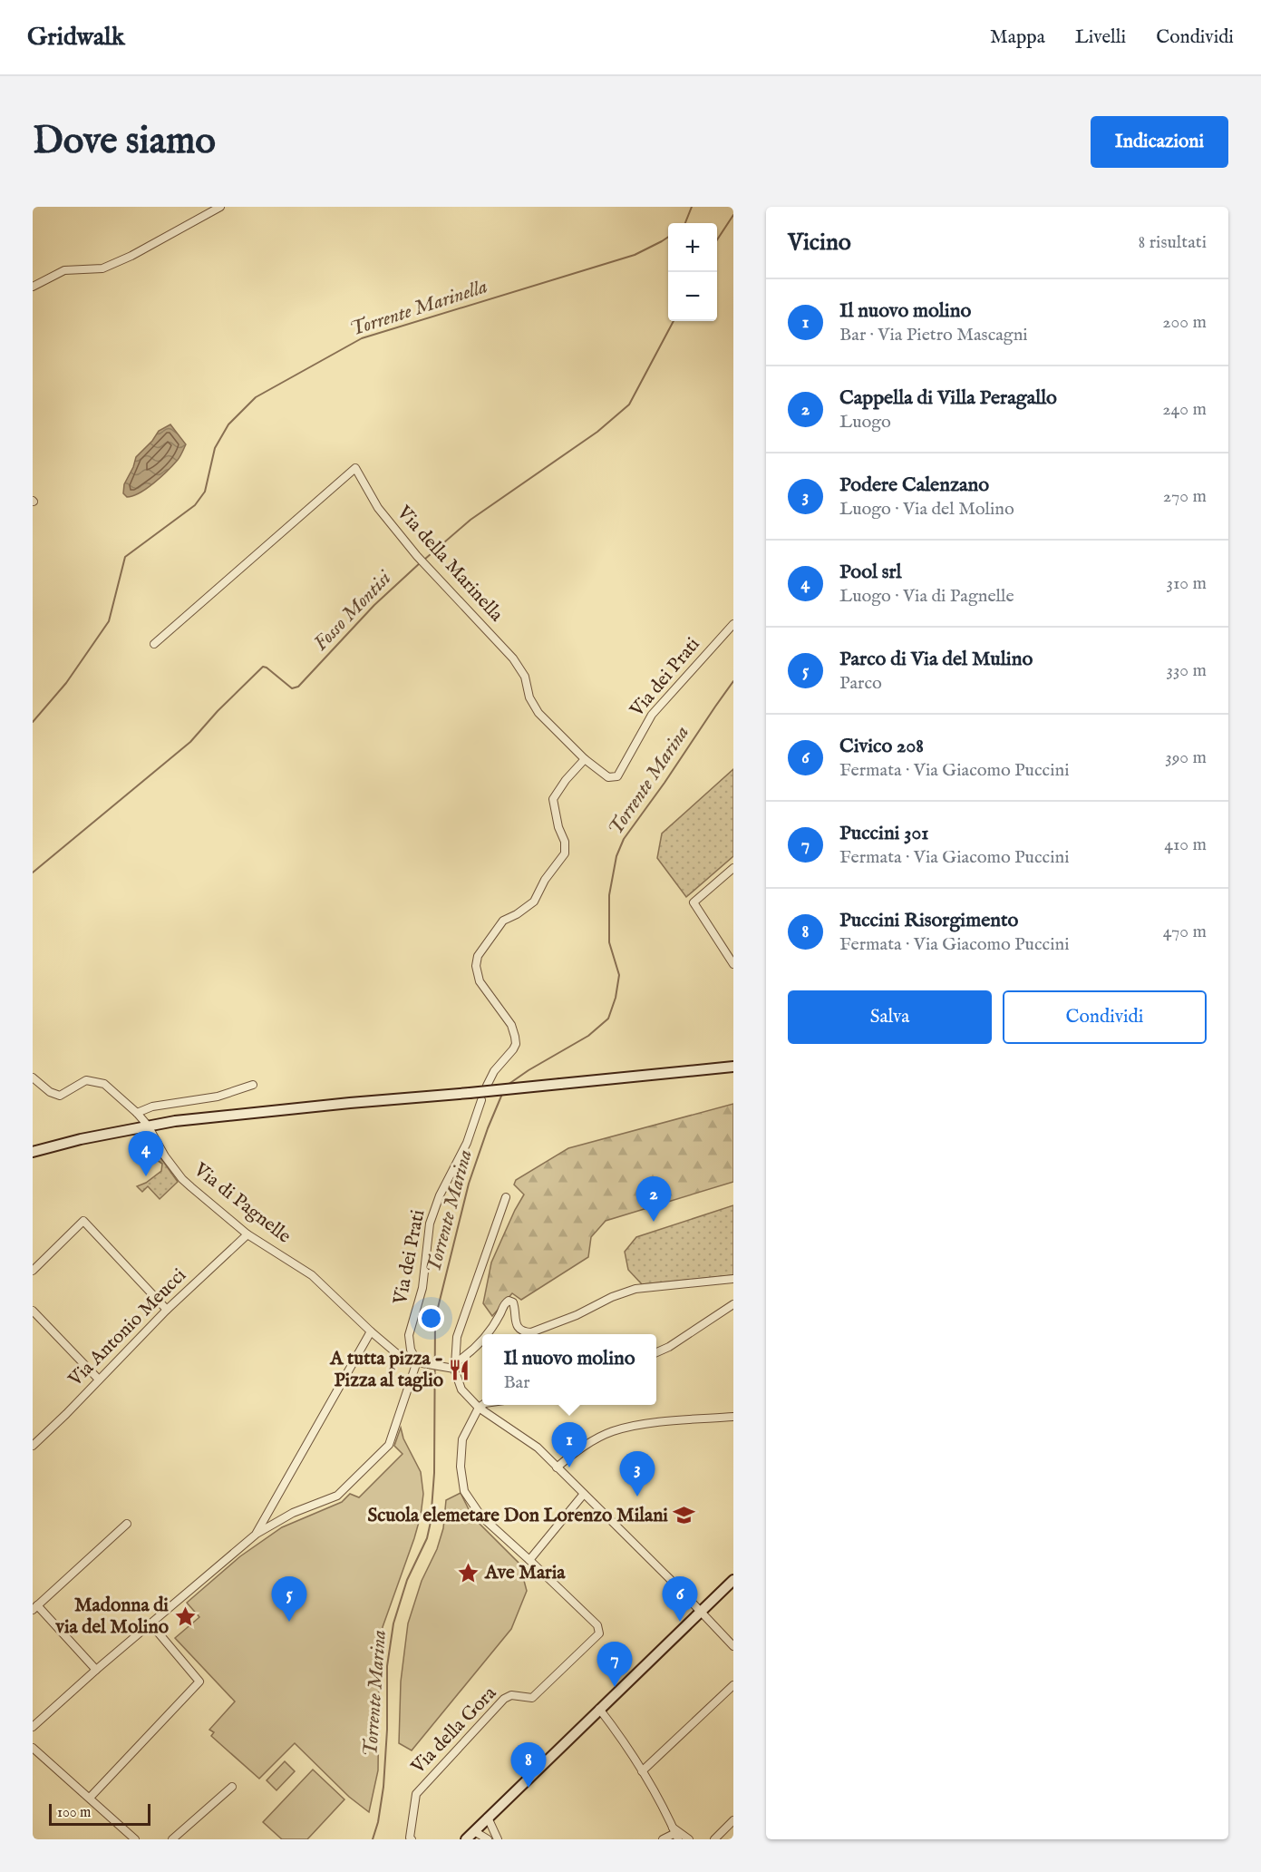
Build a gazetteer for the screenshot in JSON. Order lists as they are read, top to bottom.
{
  "streets": {
    "street": [
      "Via della Marinella",
      "Via dei Prati",
      "Via di Pagnelle",
      "Via Antonio Meucci",
      "Via della Gora"
    ]
  },
  "crossings": [
    ["Via della Marinella", "Via dei Prati"],
    ["Via dei Prati", "Via di Pagnelle"],
    ["Via di Pagnelle", "Via Antonio Meucci"]
  ],
  "water": ["Torrente Marinella", "Fosso Montisi", "Torrente Marina"],
  "places": {
    "restaurant": ["A tutta pizza - Pizza al taglio"],
    "school or university": ["Scuola elemetare Don Lorenzo Milani"],
    "place": ["Ave Maria", "Madonna di via del Molino"]
  },
  "scale_bar": "100 m",
  "page": {
    "header": "Gridwalk",
    "nav": ["Mappa", "Livelli", "Condividi"],
    "buttons": [
      "Indicazioni",
      ["Salva", "Condividi"]
    ],
    "title": "Dove siamo",
    "heading": ["Vicino", "8 risultati"],
    "map_buttons": ["+", "−"],
    "list": [
      {
        "mark": "1",
        "name": "Il nuovo molino",
        "note": "Bar · Via Pietro Mascagni",
        "value": "200 m"
      },
      {
        "mark": "2",
        "name": "Cappella di Villa Peragallo",
        "note": "Luogo",
        "value": "240 m"
      },
      {
        "mark": "3",
        "name": "Podere Calenzano",
        "note": "Luogo · Via del Molino",
        "value": "270 m"
      },
      {
        "mark": "4",
        "name": "Pool srl",
        "note": "Luogo · Via di Pagnelle",
        "value": "310 m"
      },
      {
        "mark": "5",
        "name": "Parco di Via del Mulino",
        "note": "Parco",
        "value": "330 m"
      },
      {
        "mark": "6",
        "name": "Civico 208",
        "note": "Fermata · Via Giacomo Puccini",
        "value": "390 m"
      },
      {
        "mark": "7",
        "name": "Puccini 301",
        "note": "Fermata · Via Giacomo Puccini",
        "value": "410 m"
      },
      {
        "mark": "8",
        "name": "Puccini Risorgimento",
        "note": "Fermata · Via Giacomo Puccini",
        "value": "470 m"
      }
    ],
    "pins": [
      "4",
      "2",
      "1",
      "3",
      "5",
      "6",
      "7",
      "8"
    ],
    "popup": ["Il nuovo molino", "Bar"],
    "scale": "100 m"
  }
}
